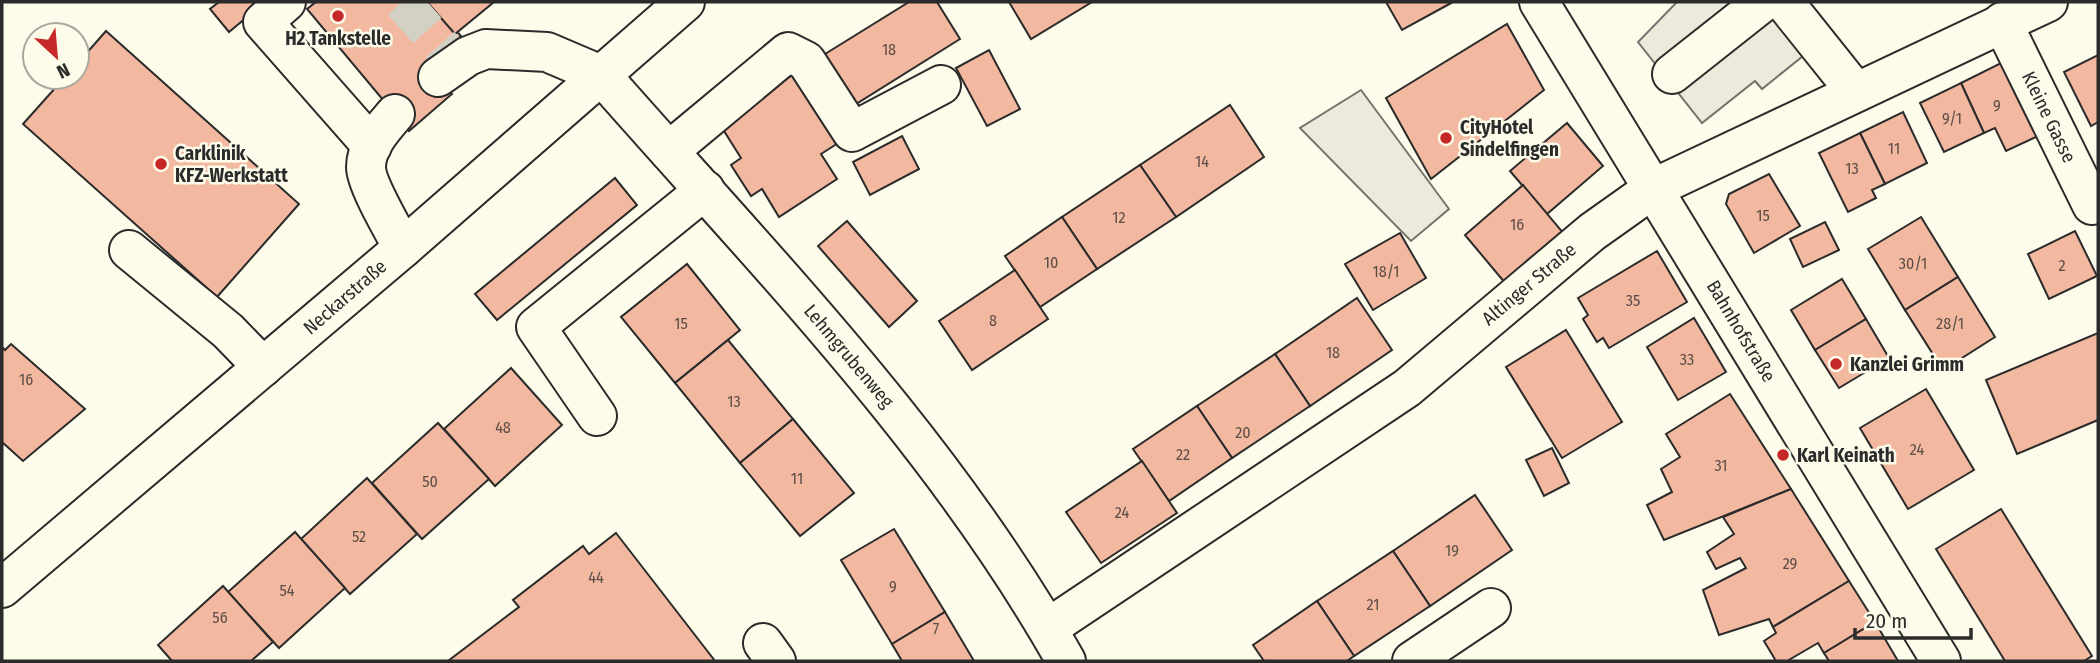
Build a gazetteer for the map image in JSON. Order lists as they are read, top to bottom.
{
  "streets": {
    "street": [
      "Kleine Gasse",
      "Altinger Straße",
      "Neckarstraße",
      "Bahnhofstraße",
      "Lehmgrubenweg"
    ]
  },
  "crossings": [
    ["Kleine Gasse", "Altinger Straße"],
    ["Altinger Straße", "Bahnhofstraße"],
    ["Altinger Straße", "Lehmgrubenweg"],
    ["Neckarstraße", "Lehmgrubenweg"]
  ],
  "places": [
    "H2 Tankstelle",
    "CityHotel Sindelfingen",
    "Carklinik KFZ-Werkstatt",
    "Kanzlei Grimm",
    "Karl Keinath"
  ],
  "house_numbers": [
    "18",
    "9",
    "9/1",
    "11",
    "14",
    "13",
    "15",
    "12",
    "16",
    "10",
    "30/1",
    "2",
    "18/1",
    "35",
    "8",
    "15",
    "28/1",
    "18",
    "33",
    "16",
    "13",
    "48",
    "20",
    "24",
    "22",
    "31",
    "11",
    "50",
    "24",
    "52",
    "19",
    "29",
    "44",
    "9",
    "54",
    "21",
    "56",
    "7"
  ],
  "scale_bar": "20 m",
  "north": "bottom right"
}
